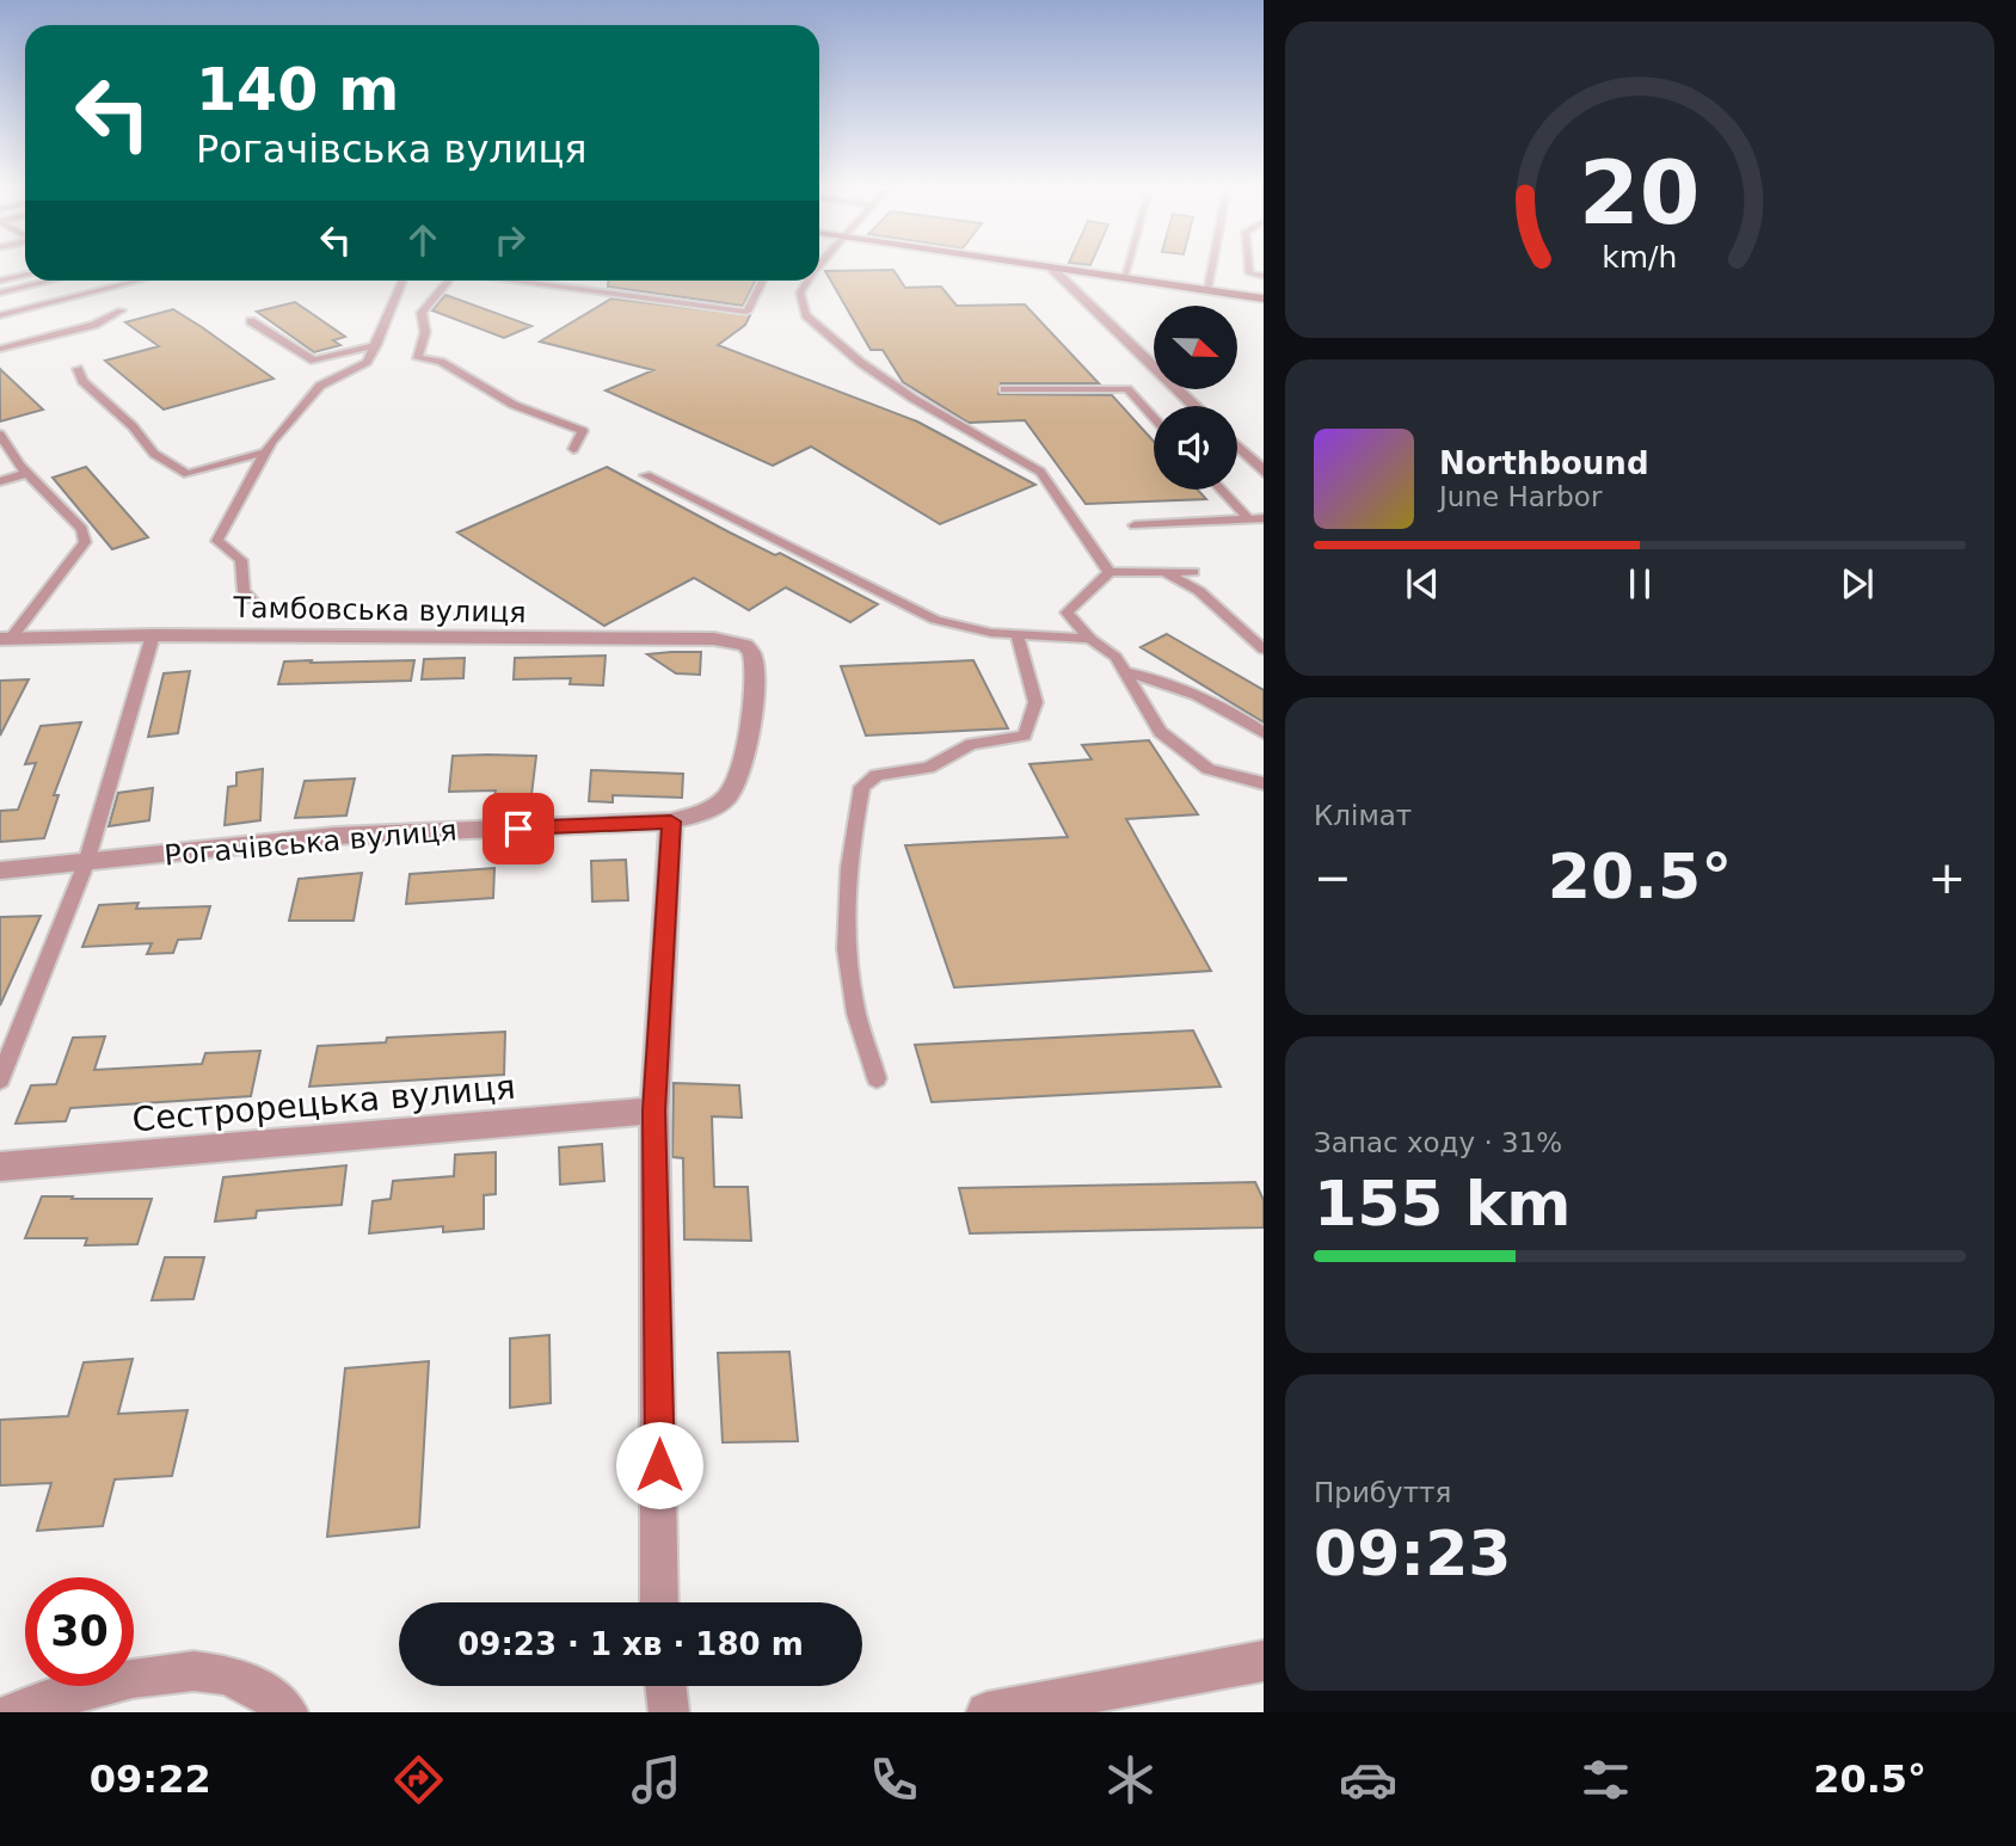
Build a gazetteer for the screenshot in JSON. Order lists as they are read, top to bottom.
{
  "streets": {
    "street": ["Тамбовська вулиця", "Рогачівська вулиця", "Сестрорецька вулиця"]
  },
  "crossings": [
    ["Тамбовська вулиця", "Рогачівська вулиця"]
  ],
  "north": "right",
  "page": {
    "turn": ["140 m", "Рогачівська вулиця"],
    "song": ["Northbound", "June Harbor"],
    "tile": [
      "Клімат",
      ["Запас ходу · 31%", "155 km"],
      ["Прибуття", "09:23"]
    ],
    "heat": ["−", "20.5°", "+"],
    "limit": "30",
    "trip": "09:23 · 1 хв · 180 m",
    "tabs": ["09:22", "20.5°"],
    "gauge": ["20", "km/h"]
  }
}
